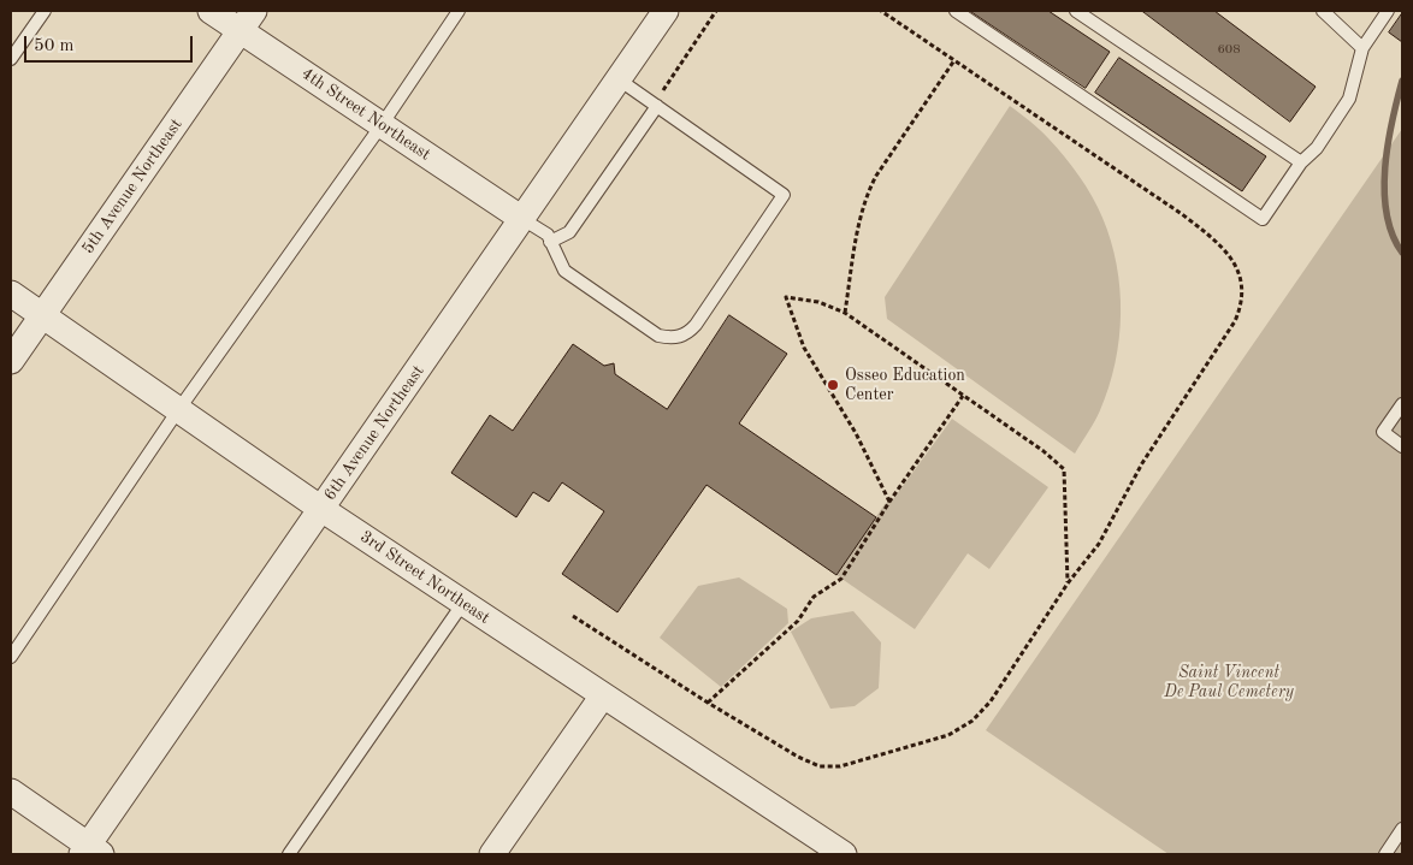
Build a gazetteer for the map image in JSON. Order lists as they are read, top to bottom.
{
  "streets": {
    "street": [
      "4th Street Northeast",
      "5th Avenue Northeast",
      "6th Avenue Northeast",
      "3rd Street Northeast"
    ]
  },
  "crossings": [
    ["4th Street Northeast", "5th Avenue Northeast"],
    ["4th Street Northeast", "6th Avenue Northeast"],
    ["5th Avenue Northeast", "3rd Street Northeast"],
    ["6th Avenue Northeast", "3rd Street Northeast"]
  ],
  "parks": ["Saint Vincent De Paul Cemetery"],
  "places": ["Osseo Education Center"],
  "house_numbers": ["608"],
  "scale_bar": "50 m"
}
